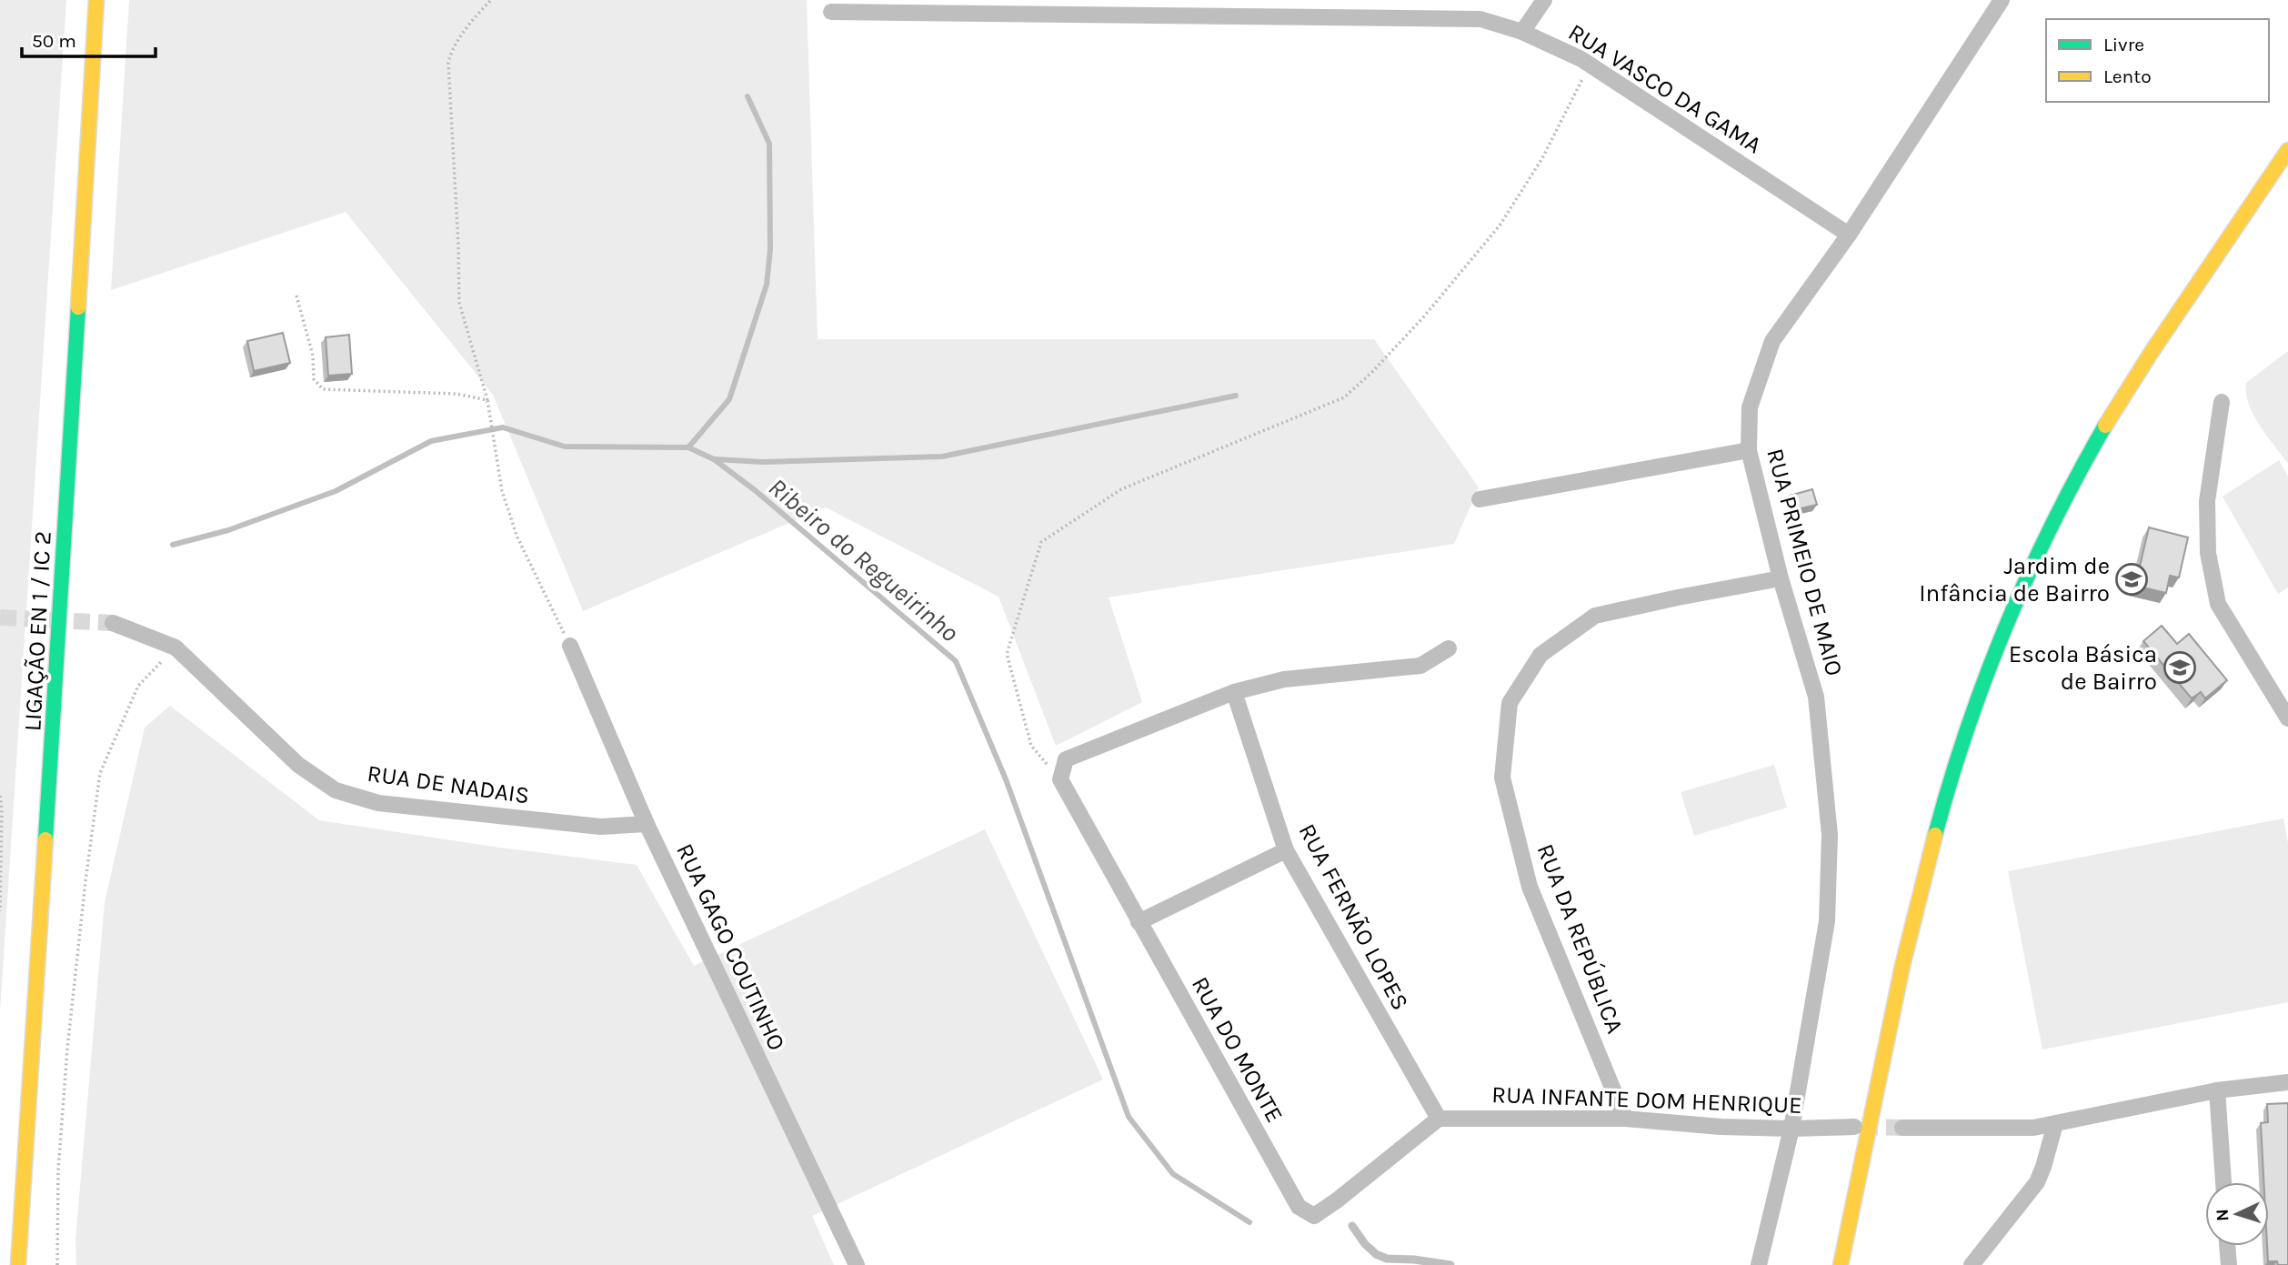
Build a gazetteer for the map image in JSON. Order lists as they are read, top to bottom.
{
  "streets": {
    "main road": ["LIGAÇÃO EN 1 / IC 2"],
    "street": [
      "RUA VASCO DA GAMA",
      "RUA PRIMEIO DE MAIO",
      "RUA DE NADAIS",
      "RUA FERNÃO LOPES",
      "RUA DA REPÚBLICA",
      "RUA GAGO COUTINHO",
      "RUA DO MONTE",
      "RUA INFANTE DOM HENRIQUE"
    ]
  },
  "crossings": [
    ["RUA VASCO DA GAMA", "RUA PRIMEIO DE MAIO"],
    ["RUA PRIMEIO DE MAIO", "RUA DA REPÚBLICA"],
    ["RUA PRIMEIO DE MAIO", "RUA INFANTE DOM HENRIQUE"],
    ["RUA DE NADAIS", "RUA GAGO COUTINHO"],
    ["RUA FERNÃO LOPES", "RUA DO MONTE"],
    ["RUA FERNÃO LOPES", "RUA INFANTE DOM HENRIQUE"],
    ["RUA DA REPÚBLICA", "RUA INFANTE DOM HENRIQUE"],
    ["RUA DO MONTE", "RUA INFANTE DOM HENRIQUE"]
  ],
  "water": ["Ribeiro do Regueirinho"],
  "places": {
    "school or university": ["Jardim de Infância de Bairro", "Escola Básica de Bairro"]
  },
  "legend": ["Livre", "Lento"],
  "scale_bar": "50 m",
  "north": "left"
}
